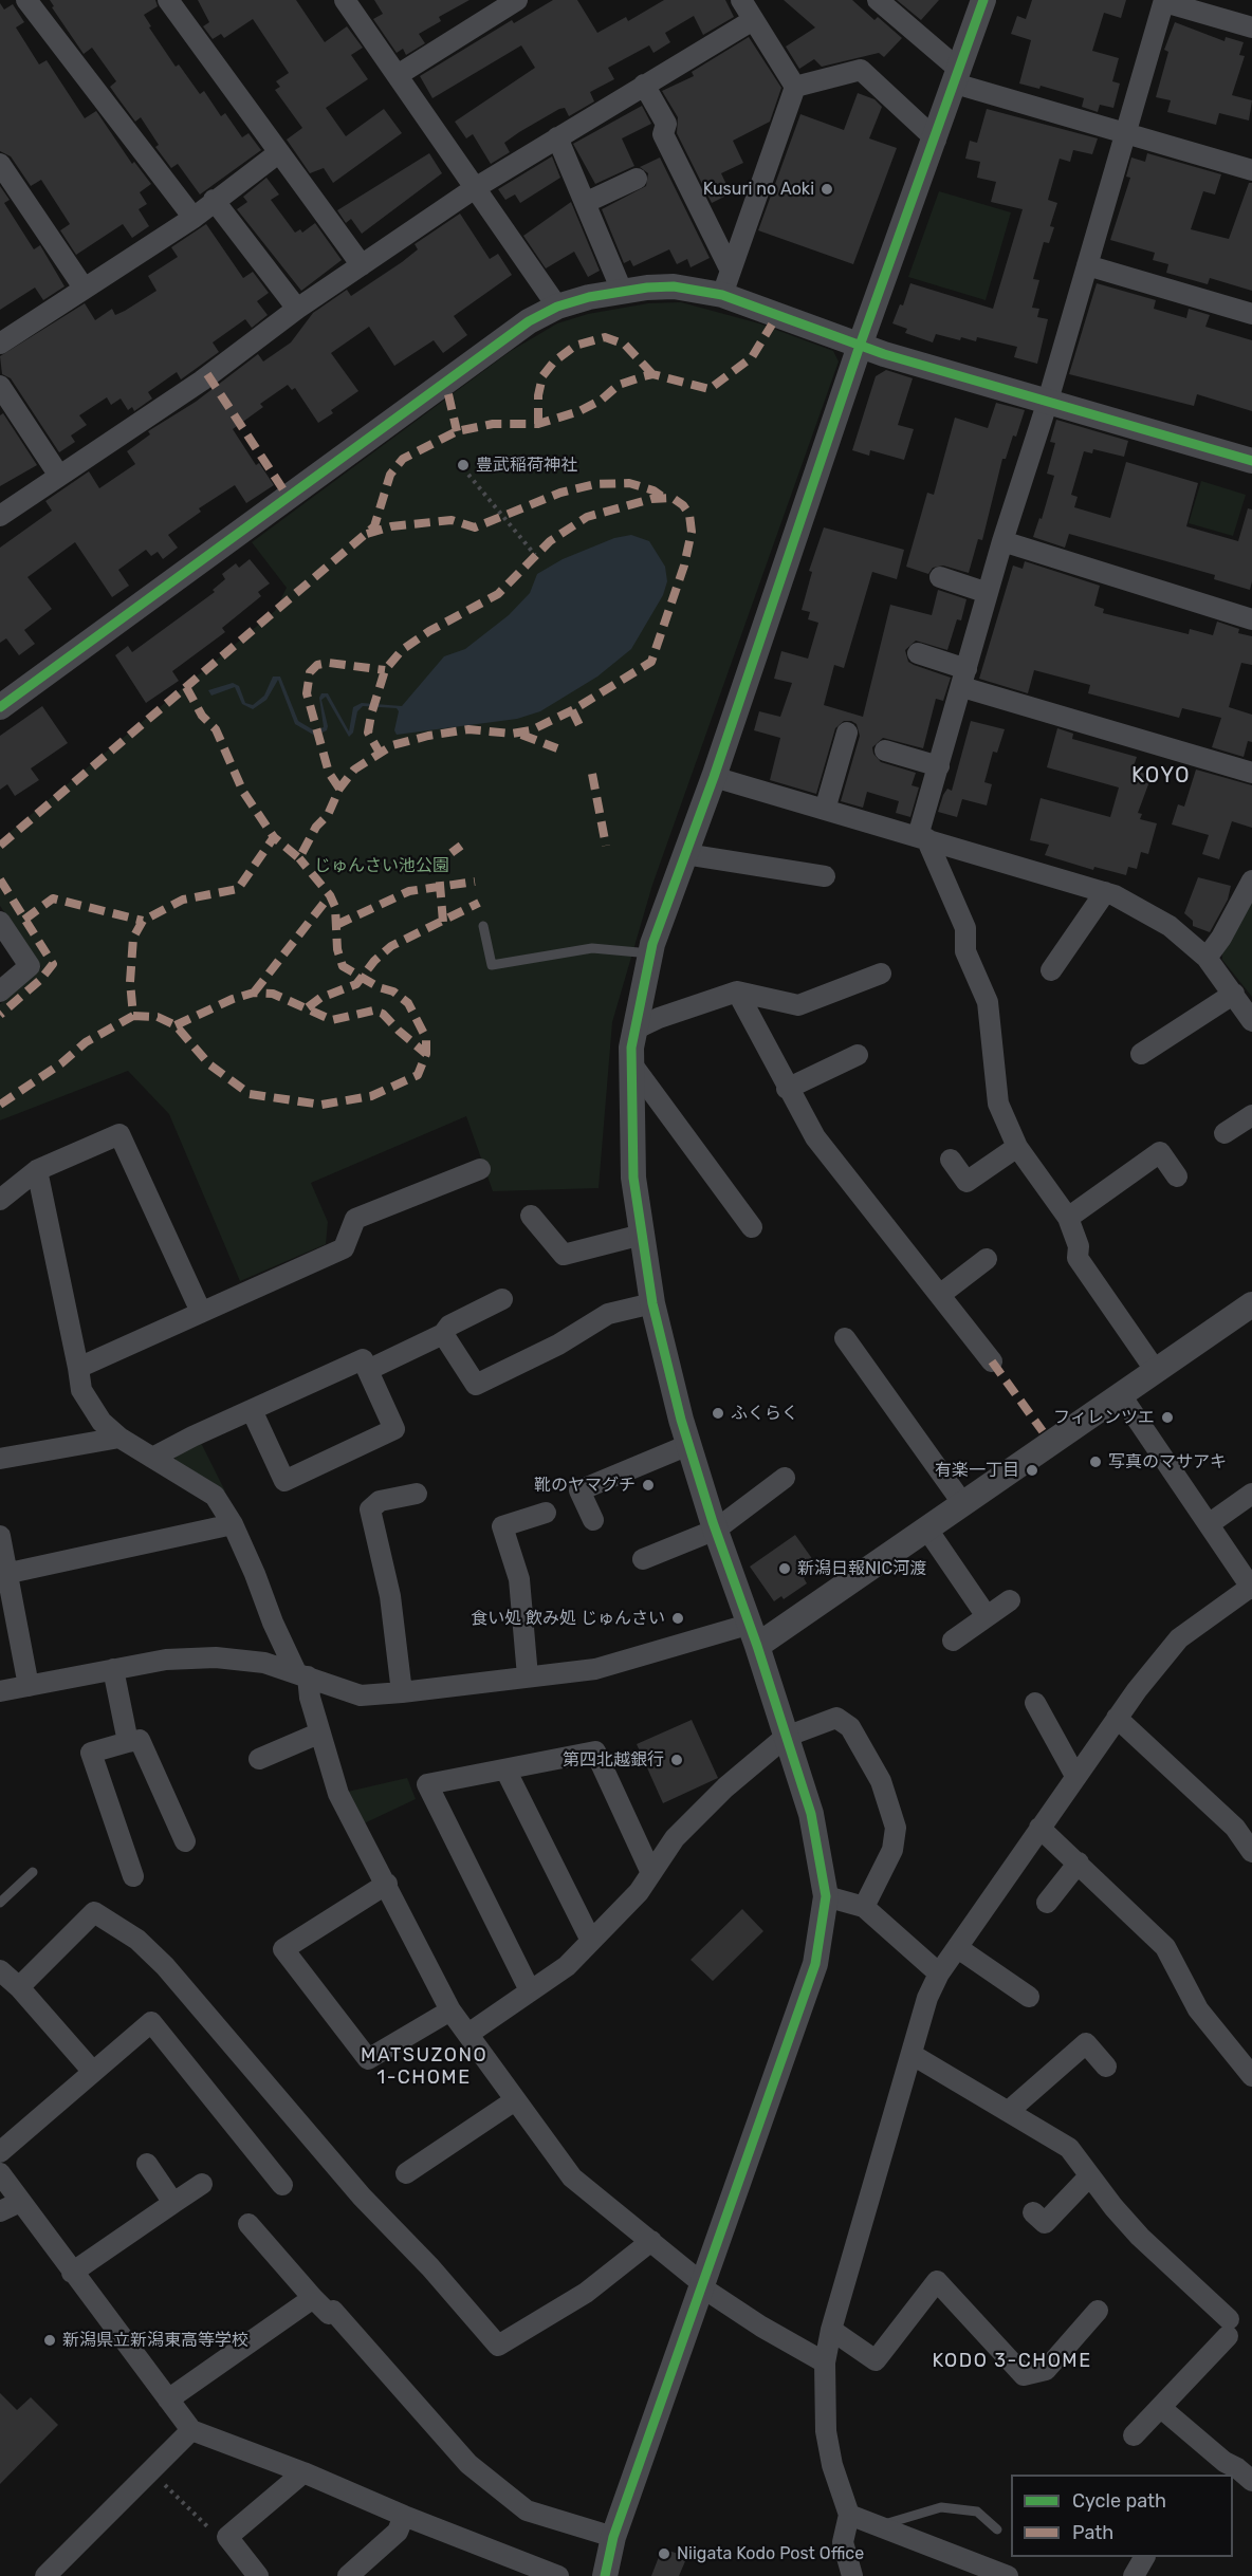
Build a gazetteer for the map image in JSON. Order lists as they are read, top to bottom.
{
  "districts": ["KOYO", "MATSUZONO 1-CHOME", "KODO 3-CHOME"],
  "parks": ["じゅんさい池公園"],
  "places": [
    "Kusuri no Aoki",
    "豊武稲荷神社",
    "ふくらく",
    "フィレンツエ",
    "写真のマサアキ",
    "有楽一丁目",
    "靴のヤマグチ",
    "新潟日報NIC河渡",
    "食い処 飲み処 じゅんさい",
    "第四北越銀行",
    "新潟県立新潟東高等学校",
    "Niigata Kodo Post Office"
  ],
  "legend": ["Cycle path", "Path"]
}
